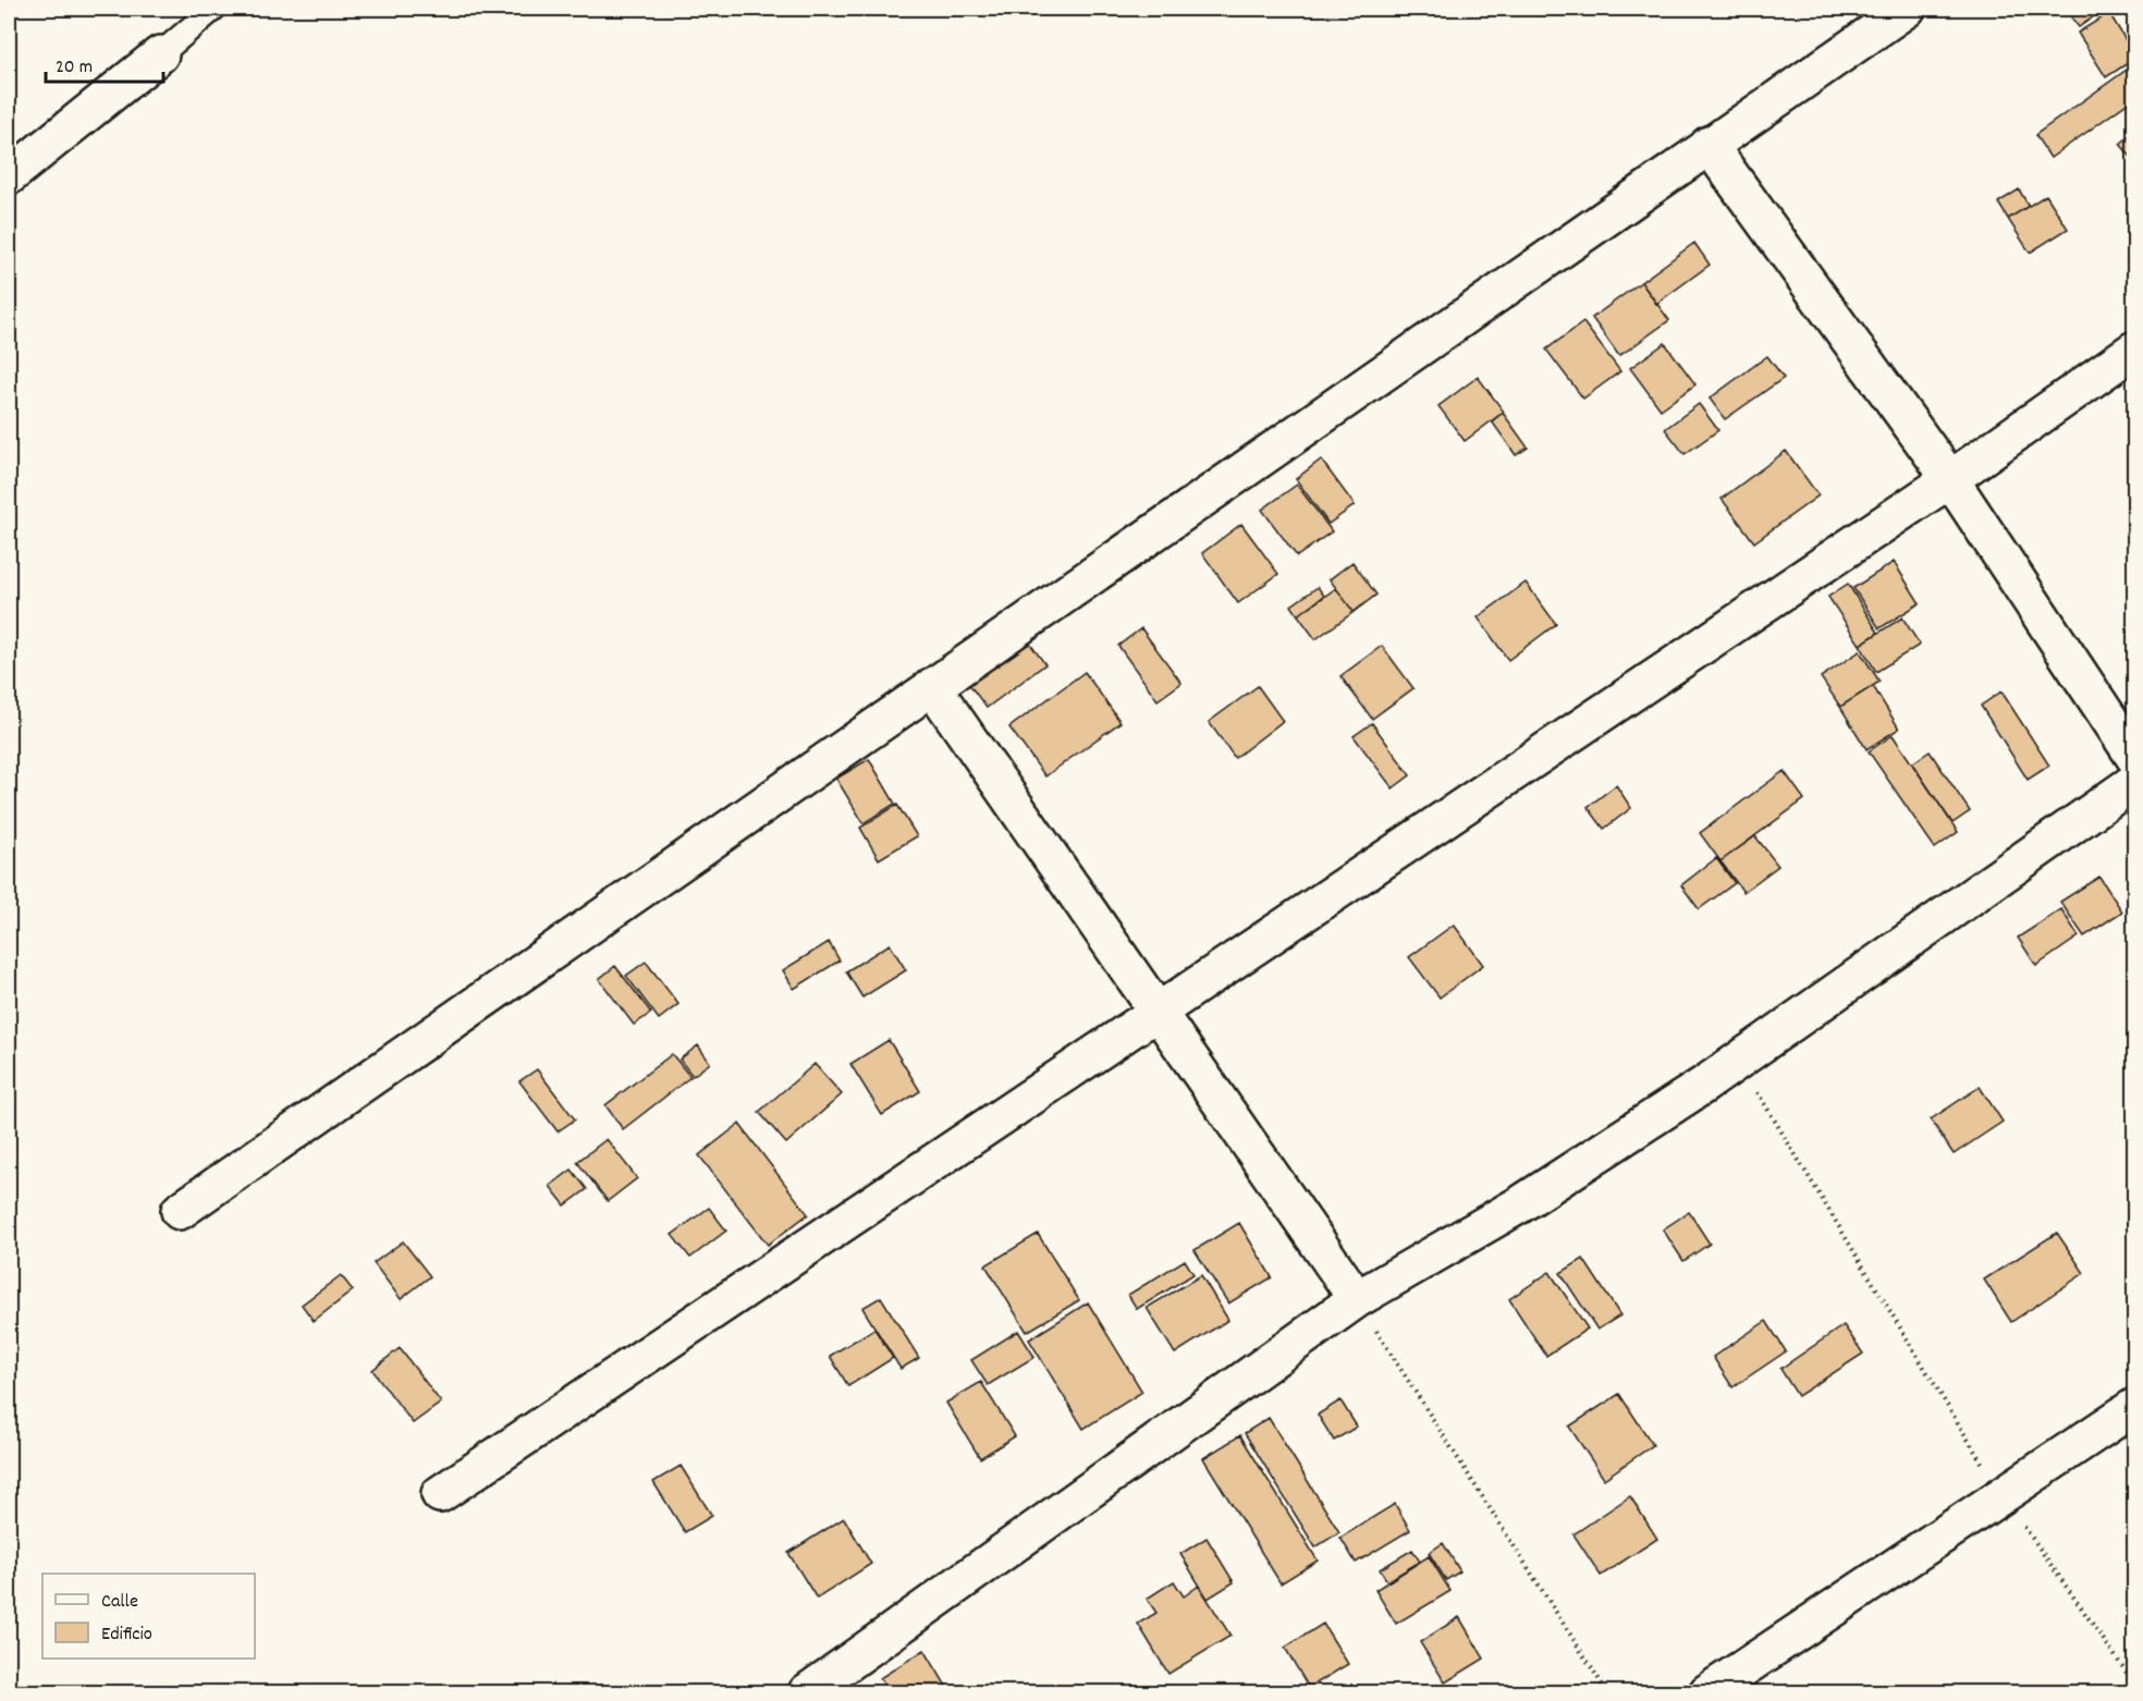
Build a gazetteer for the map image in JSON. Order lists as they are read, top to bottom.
{
  "legend": ["Calle", "Edificio"],
  "scale_bar": "20 m"
}
